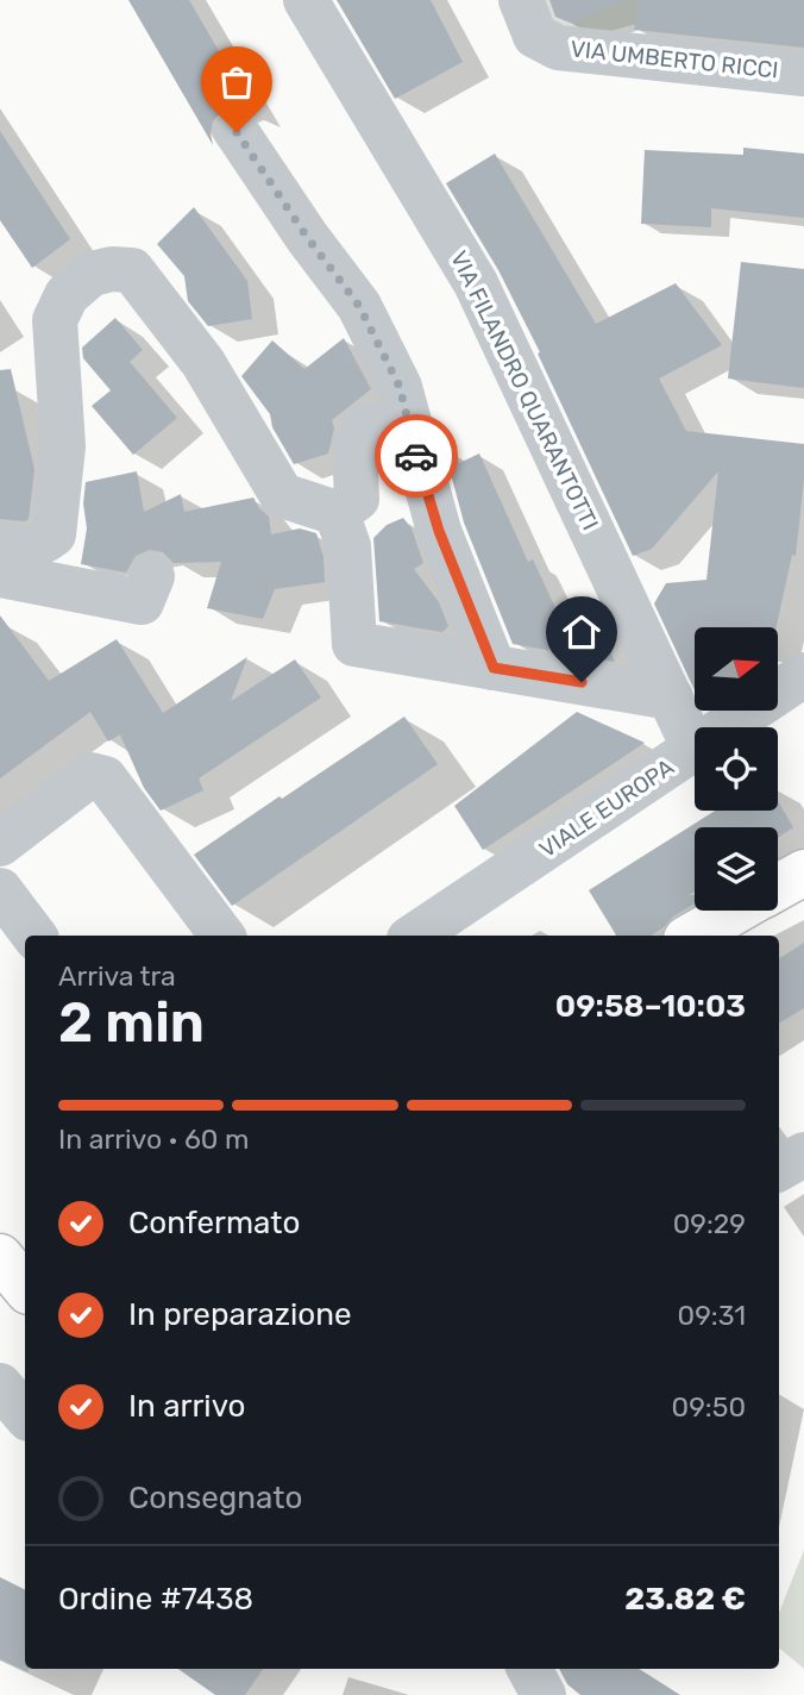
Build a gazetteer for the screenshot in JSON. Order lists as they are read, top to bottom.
{
  "streets": {
    "street": ["VIA UMBERTO RICCI", "VIA FILANDRO QUARANTOTTI", "VIALE EUROPA"]
  },
  "crossings": [
    ["VIA FILANDRO QUARANTOTTI", "VIALE EUROPA"]
  ],
  "north": "right",
  "page": {
    "heading": ["2 min", "Arriva tra", "09:58–10:03"],
    "panel": ["Ordine #7438", "23.82 €"],
    "bar": "In arrivo · 60 m",
    "list": [
      ["Confermato", "09:29"],
      ["In preparazione", "09:31"],
      ["In arrivo", "09:50"],
      "Consegnato"
    ]
  }
}
